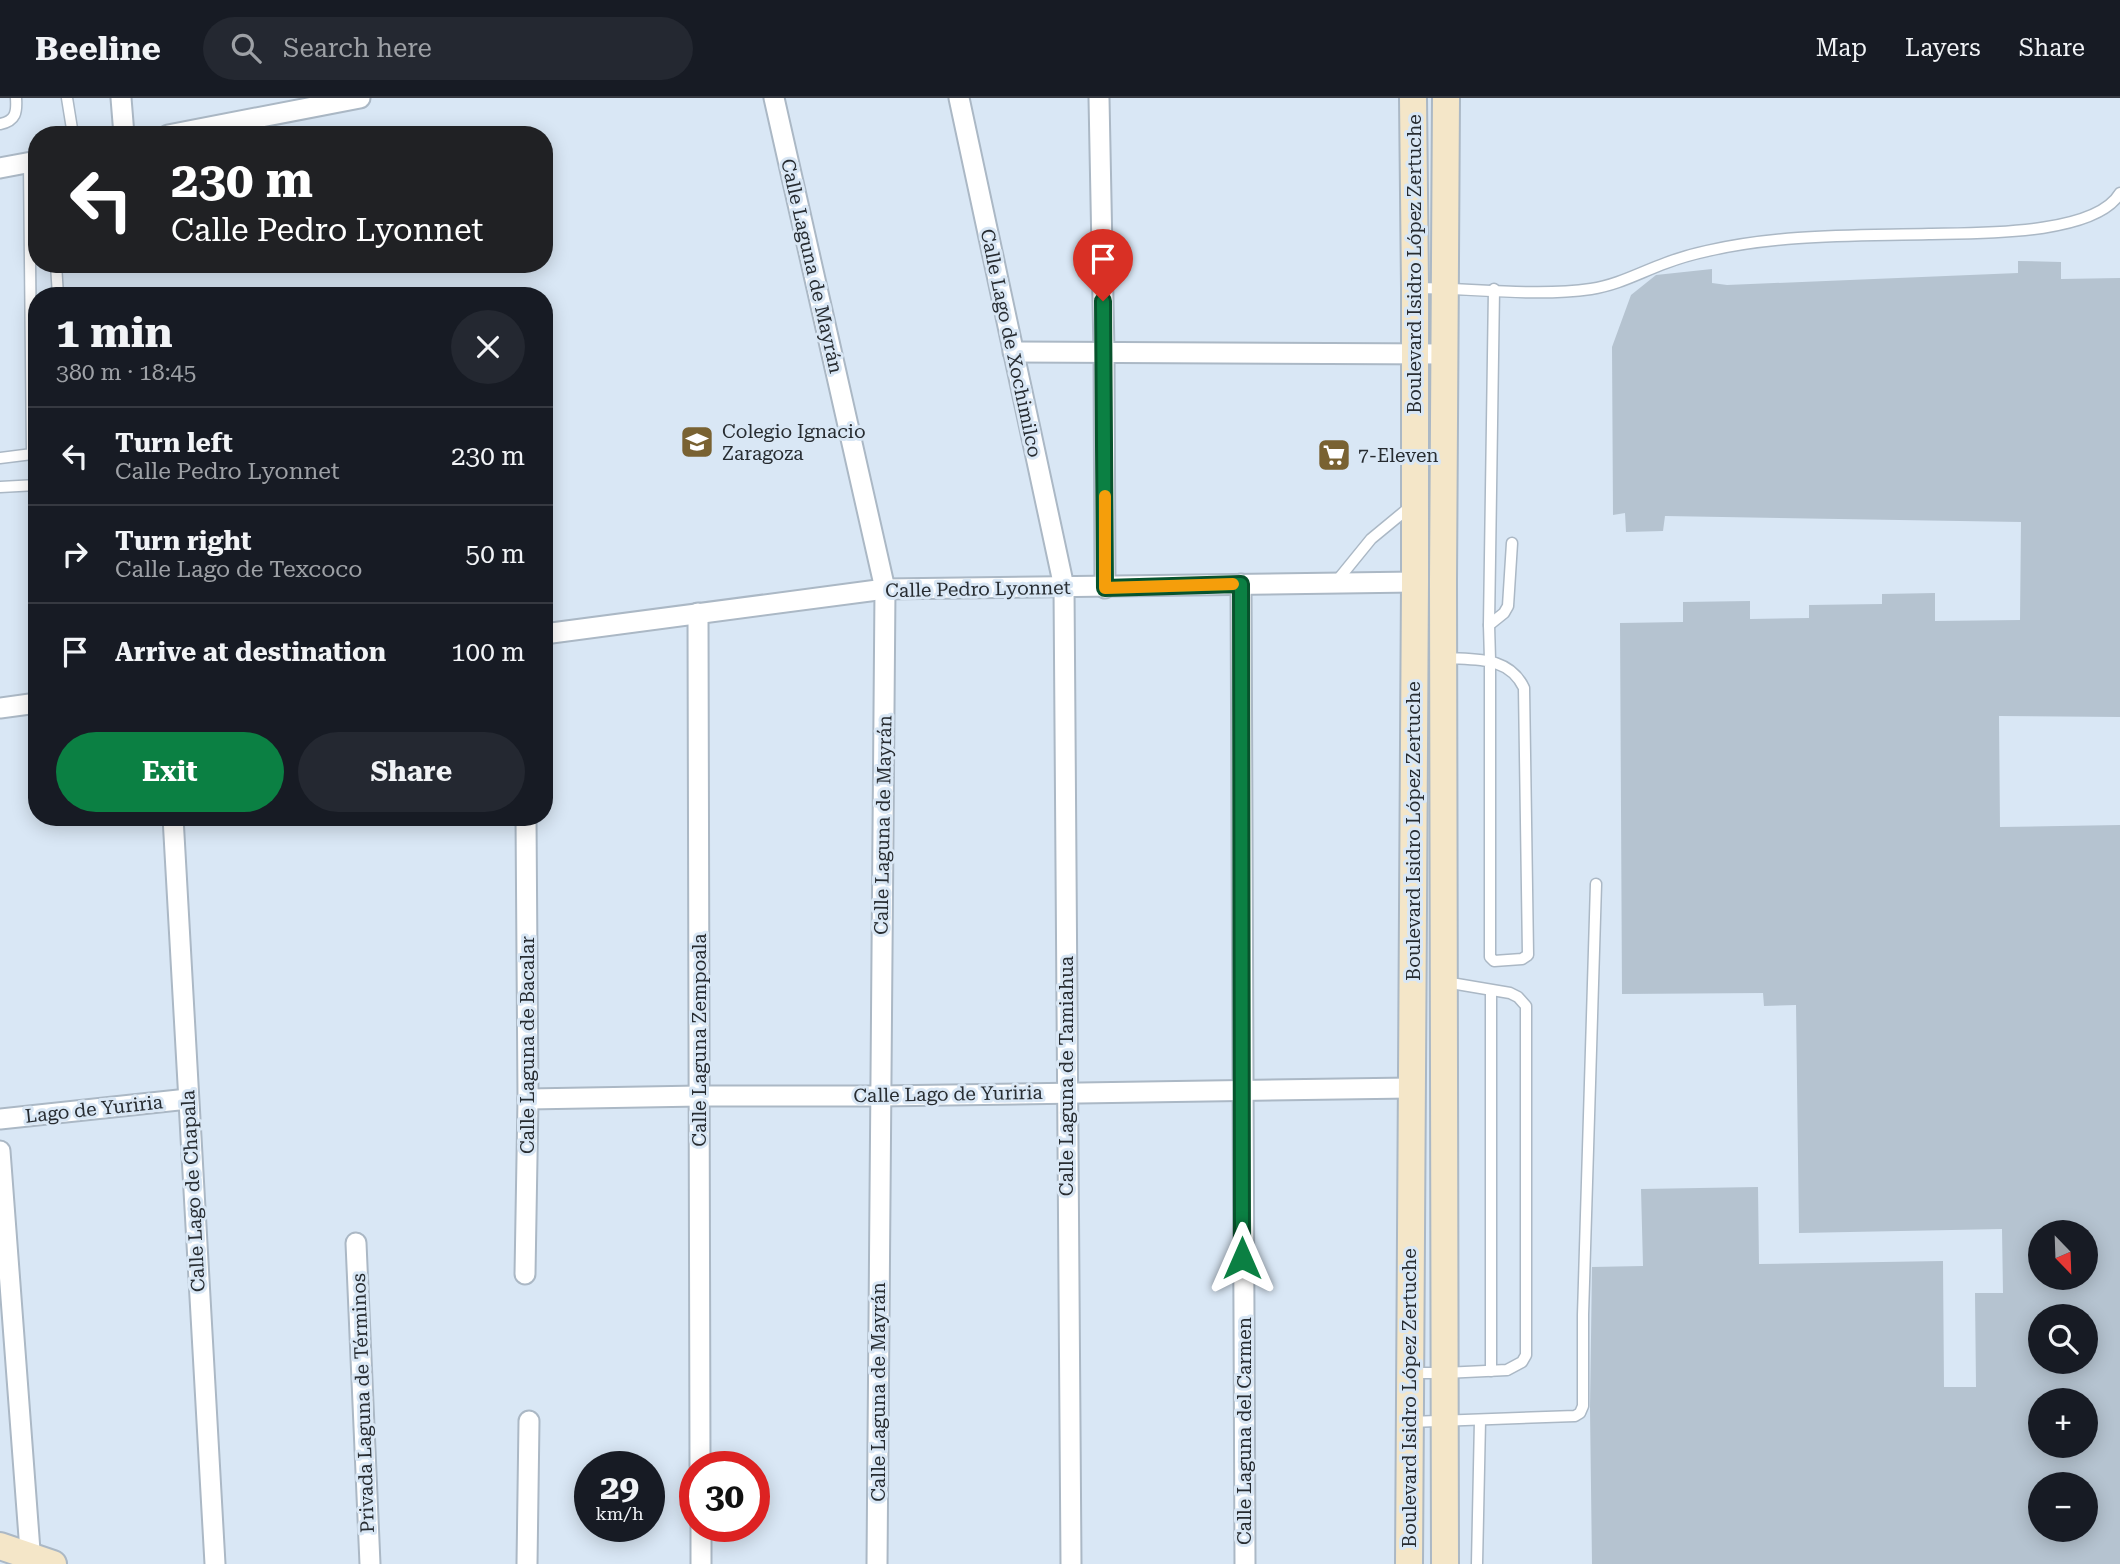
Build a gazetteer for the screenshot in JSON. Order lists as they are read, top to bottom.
{
  "streets": {
    "main road": ["Boulevard Isidro López Zertuche"],
    "street": [
      "Calle Laguna de Mayrán",
      "Calle Lago de Xochimilco",
      "Calle Pedro Lyonnet",
      "Calle Laguna Zempoala",
      "Calle Laguna de Bacalar",
      "Calle Laguna de Tamiahua",
      "Calle Lago de Yuriria",
      "Lago de Yuriria",
      "Calle Lago de Chapala",
      "Privada Laguna de Términos",
      "Calle Laguna del Carmen"
    ]
  },
  "crossings": [
    ["Boulevard Isidro López Zertuche", "Calle Pedro Lyonnet"],
    ["Boulevard Isidro López Zertuche", "Calle Lago de Yuriria"],
    ["Calle Laguna de Mayrán", "Calle Pedro Lyonnet"],
    ["Calle Laguna de Mayrán", "Calle Lago de Yuriria"],
    ["Calle Lago de Xochimilco", "Calle Pedro Lyonnet"],
    ["Calle Lago de Xochimilco", "Calle Laguna de Tamiahua"],
    ["Calle Pedro Lyonnet", "Calle Laguna Zempoala"],
    ["Calle Pedro Lyonnet", "Calle Laguna de Tamiahua"],
    ["Calle Pedro Lyonnet", "Calle Laguna del Carmen"],
    ["Calle Laguna Zempoala", "Calle Lago de Yuriria"],
    ["Calle Laguna de Bacalar", "Calle Lago de Yuriria"],
    ["Calle Laguna de Tamiahua", "Calle Lago de Yuriria"],
    ["Calle Lago de Yuriria", "Calle Laguna del Carmen"],
    ["Lago de Yuriria", "Calle Lago de Chapala"]
  ],
  "places": {
    "school or university": ["Colegio Ignacio Zaragoza"],
    "supermarket": ["7-Eleven"]
  },
  "north": "bottom right",
  "page": {
    "header": "Beeline",
    "search": "Search here",
    "nav": ["Map", "Layers", "Share"],
    "turn": ["230 m", "Calle Pedro Lyonnet"],
    "heading": ["1 min", "380 m · 18:45"],
    "list": [
      {
        "name": "Turn left",
        "note": "Calle Pedro Lyonnet",
        "value": "230 m"
      },
      {
        "name": "Turn right",
        "note": "Calle Lago de Texcoco",
        "value": "50 m"
      },
      {
        "name": "Arrive at destination",
        "value": "100 m"
      }
    ],
    "buttons": ["Exit", "Share"],
    "map_buttons": ["+", "−"],
    "speed": "29 km/h",
    "limit": "30"
  }
}
